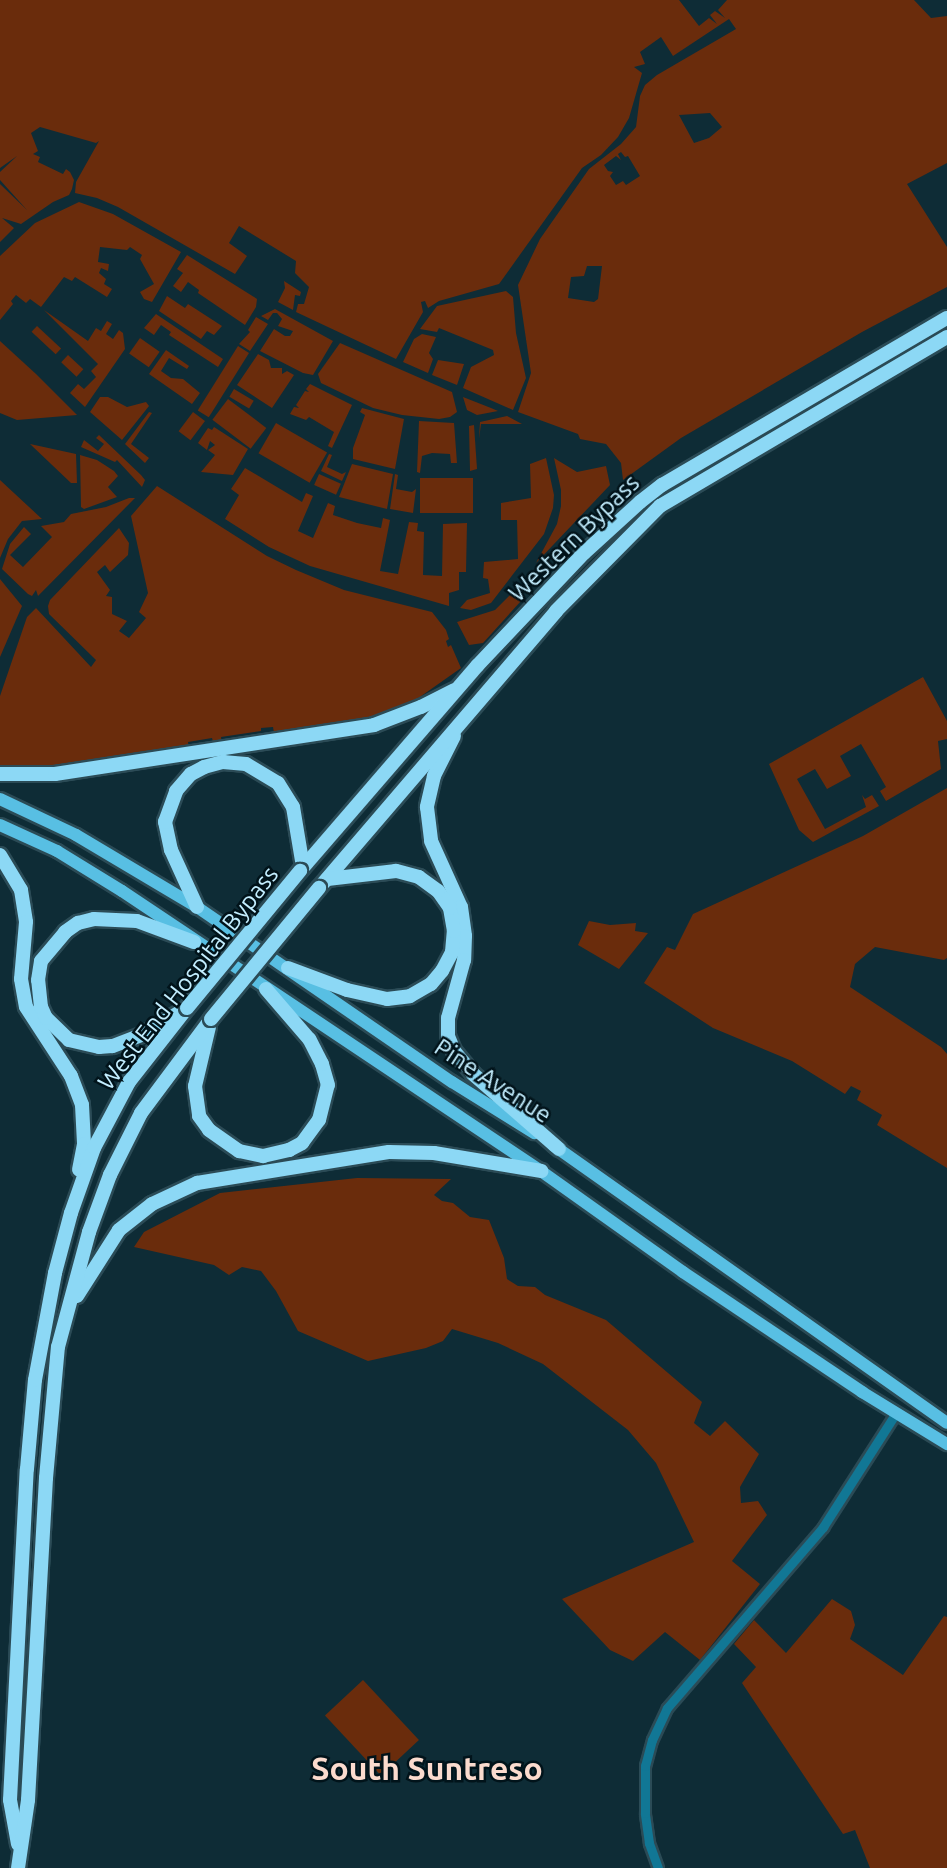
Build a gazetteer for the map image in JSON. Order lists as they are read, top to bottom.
{
  "streets": {
    "highway": ["Western Bypass", "West End Hospital Bypass"],
    "main road": ["Pine Avenue"]
  },
  "crossings": [
    ["Western Bypass", "West End Hospital Bypass"]
  ],
  "districts": ["South Suntreso"]
}
